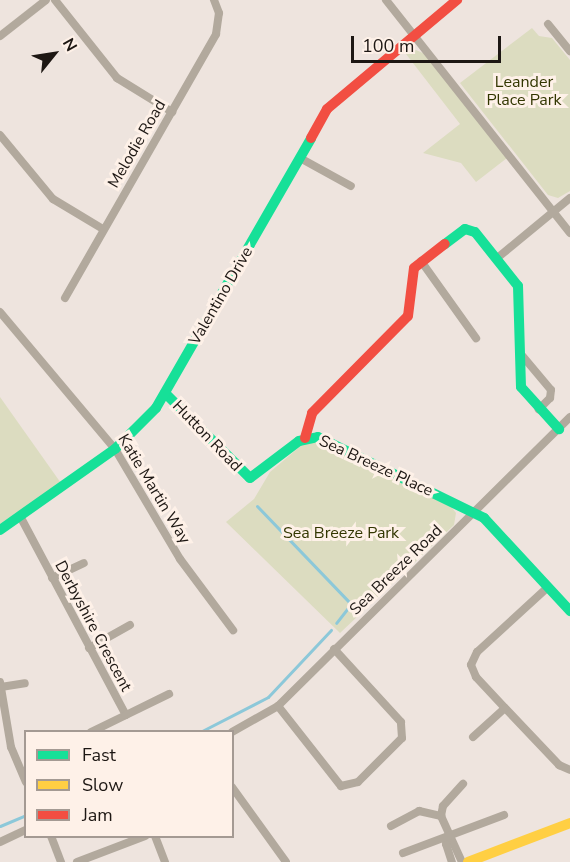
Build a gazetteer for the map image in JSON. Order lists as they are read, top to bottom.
{
  "streets": {
    "street": [
      "Melodie Road",
      "Valentino Drive",
      "Hutton Road",
      "Sea Breeze Place",
      "Katie Martin Way",
      "Sea Breeze Road",
      "Derbyshire Crescent"
    ]
  },
  "crossings": [
    ["Valentino Drive", "Hutton Road"],
    ["Valentino Drive", "Katie Martin Way"],
    ["Valentino Drive", "Derbyshire Crescent"],
    ["Hutton Road", "Sea Breeze Place"],
    ["Sea Breeze Place", "Sea Breeze Road"]
  ],
  "parks": ["Leander Place Park", "Sea Breeze Park"],
  "legend": ["Fast", "Slow", "Jam"],
  "scale_bar": "100 m",
  "north": "top right"
}
